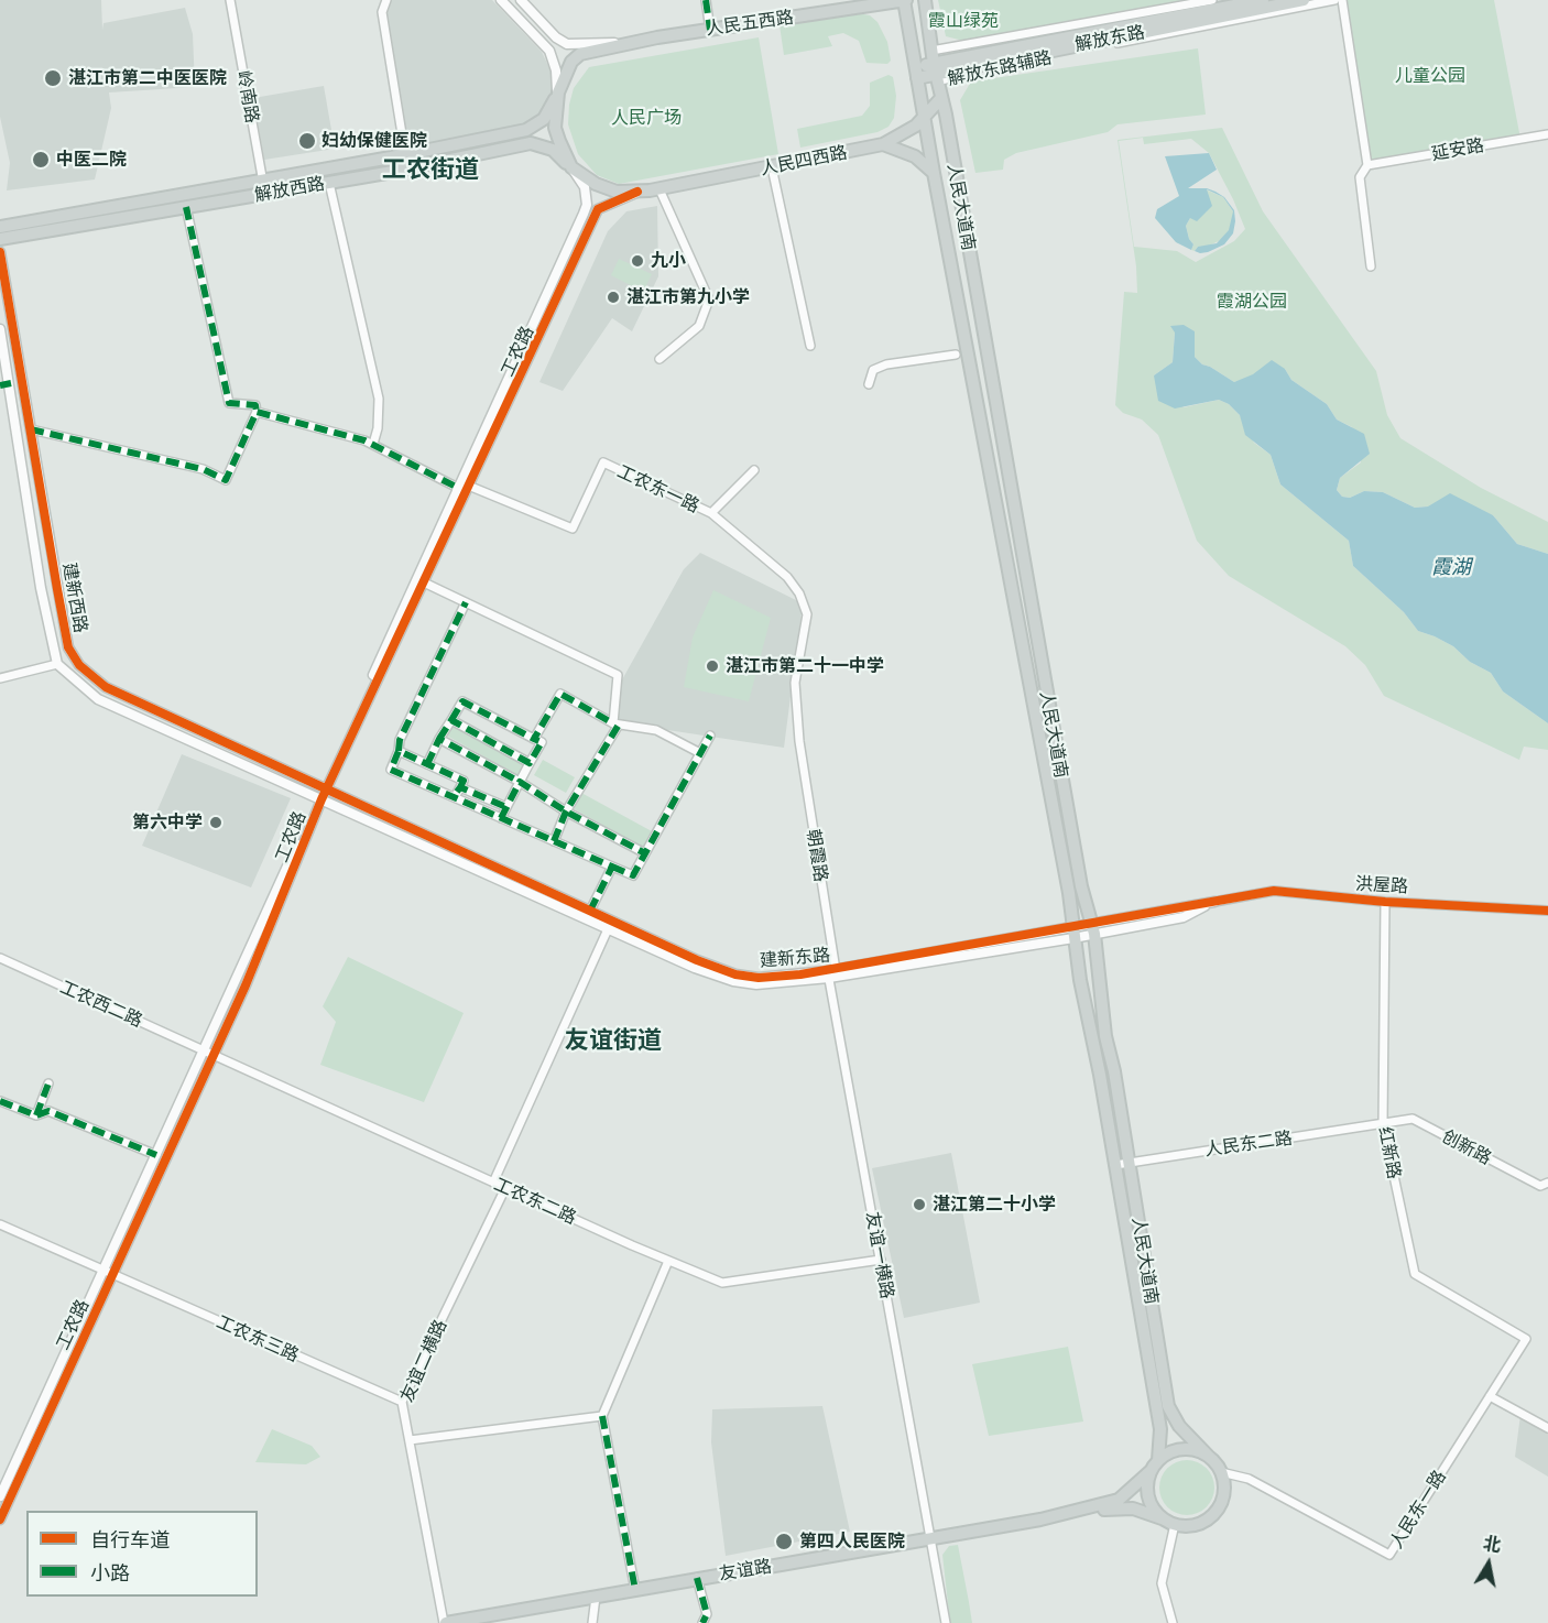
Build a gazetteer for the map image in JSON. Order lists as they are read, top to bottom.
{
  "streets": {
    "main road": [
      "人民五西路",
      "解放东路",
      "人民四西路",
      "解放西路",
      "人民大道南",
      "友谊路"
    ],
    "street": [
      "解放东路辅路",
      "岭南路",
      "延安路",
      "工农路",
      "工农东一路",
      "建新西路",
      "朝霞路",
      "洪屋路",
      "建新东路",
      "工农西二路",
      "人民东二路",
      "创新路",
      "红新路",
      "工农东二路",
      "友谊一横路",
      "工农东三路",
      "友谊二横路",
      "人民东一路"
    ]
  },
  "crossings": [
    ["人民五西路", "解放西路"],
    ["人民五西路", "人民大道南"],
    ["解放东路", "解放东路辅路"],
    ["解放东路", "人民大道南"],
    ["解放东路辅路", "人民大道南"],
    ["岭南路", "解放西路"],
    ["人民四西路", "解放西路"],
    ["人民四西路", "人民大道南"],
    ["人民四西路", "工农路"],
    ["解放西路", "工农路"],
    ["人民大道南", "建新东路"],
    ["人民大道南", "人民东二路"],
    ["人民大道南", "人民东一路"],
    ["人民大道南", "友谊路"],
    ["工农路", "工农东一路"],
    ["工农路", "建新西路"],
    ["工农路", "建新东路"],
    ["工农路", "工农西二路"],
    ["工农路", "工农东二路"],
    ["工农路", "工农东三路"],
    ["工农东一路", "朝霞路"],
    ["建新西路", "建新东路"],
    ["朝霞路", "建新东路"],
    ["朝霞路", "友谊一横路"],
    ["洪屋路", "建新东路"],
    ["洪屋路", "红新路"],
    ["建新东路", "友谊一横路"],
    ["工农西二路", "工农东二路"],
    ["人民东二路", "创新路"],
    ["人民东二路", "红新路"],
    ["创新路", "红新路"],
    ["红新路", "人民东一路"],
    ["工农东二路", "友谊一横路"],
    ["工农东二路", "友谊二横路"],
    ["友谊一横路", "友谊路"],
    ["工农东三路", "友谊二横路"],
    ["友谊二横路", "友谊路"],
    ["人民东一路", "友谊路"]
  ],
  "districts": ["工农街道", "友谊街道"],
  "water": ["霞湖"],
  "parks": [
    "霞山绿苑",
    "儿童公园",
    "人民广场",
    "霞湖公园"
  ],
  "places": [
    "湛江市第二中医医院",
    "妇幼保健医院",
    "中医二院",
    "九小",
    "湛江市第九小学",
    "湛江市第二十一中学",
    "第六中学",
    "湛江第二十小学",
    "第四人民医院"
  ],
  "legend": ["自行车道", "小路"],
  "north": "top"
}
